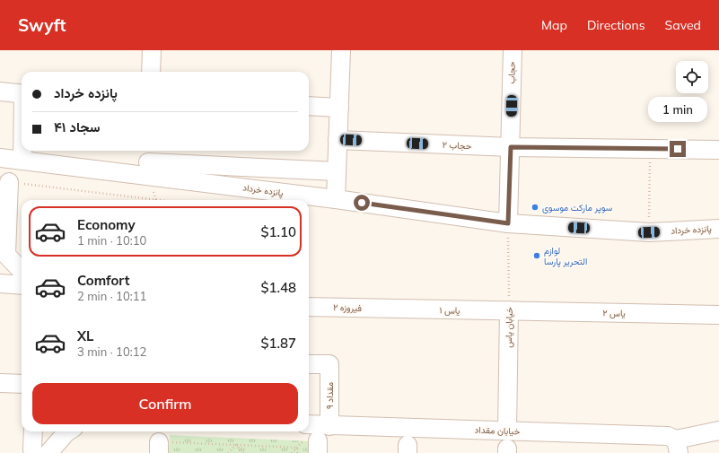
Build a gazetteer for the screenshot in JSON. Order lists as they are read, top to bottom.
{
  "streets": {
    "street": [
      "حجاب",
      "حجاب ۲",
      "پانزده خرداد",
      "فیروزه ۲",
      "یاس ۱",
      "یاس ۲",
      "خیابان یاس",
      "مقداد ۹",
      "خیابان مقداد"
    ]
  },
  "crossings": [
    ["حجاب", "حجاب ۲"],
    ["حجاب", "پانزده خرداد"],
    ["حجاب", "خیابان یاس"],
    ["پانزده خرداد", "خیابان یاس"],
    ["فیروزه ۲", "یاس ۱"],
    ["یاس ۱", "یاس ۲"],
    ["یاس ۱", "خیابان یاس"],
    ["یاس ۲", "خیابان یاس"],
    ["خیابان یاس", "خیابان مقداد"],
    ["مقداد ۹", "خیابان مقداد"]
  ],
  "places": ["سوپر مارکت موسوی", "لوازم التحریر پارسا"],
  "page": {
    "header": "Swyft",
    "nav": ["Map", "Directions", "Saved"],
    "banner": ["پانزده خرداد", "سجاد ۴۱"],
    "bubble": "1 min",
    "list": [
      {
        "name": "Economy",
        "note": "1 min · 10:10",
        "value": "$1.10"
      },
      {
        "name": "Comfort",
        "note": "2 min · 10:11",
        "value": "$1.48"
      },
      {
        "name": "XL",
        "note": "3 min · 10:12",
        "value": "$1.87"
      }
    ],
    "buttons": "Confirm"
  }
}
